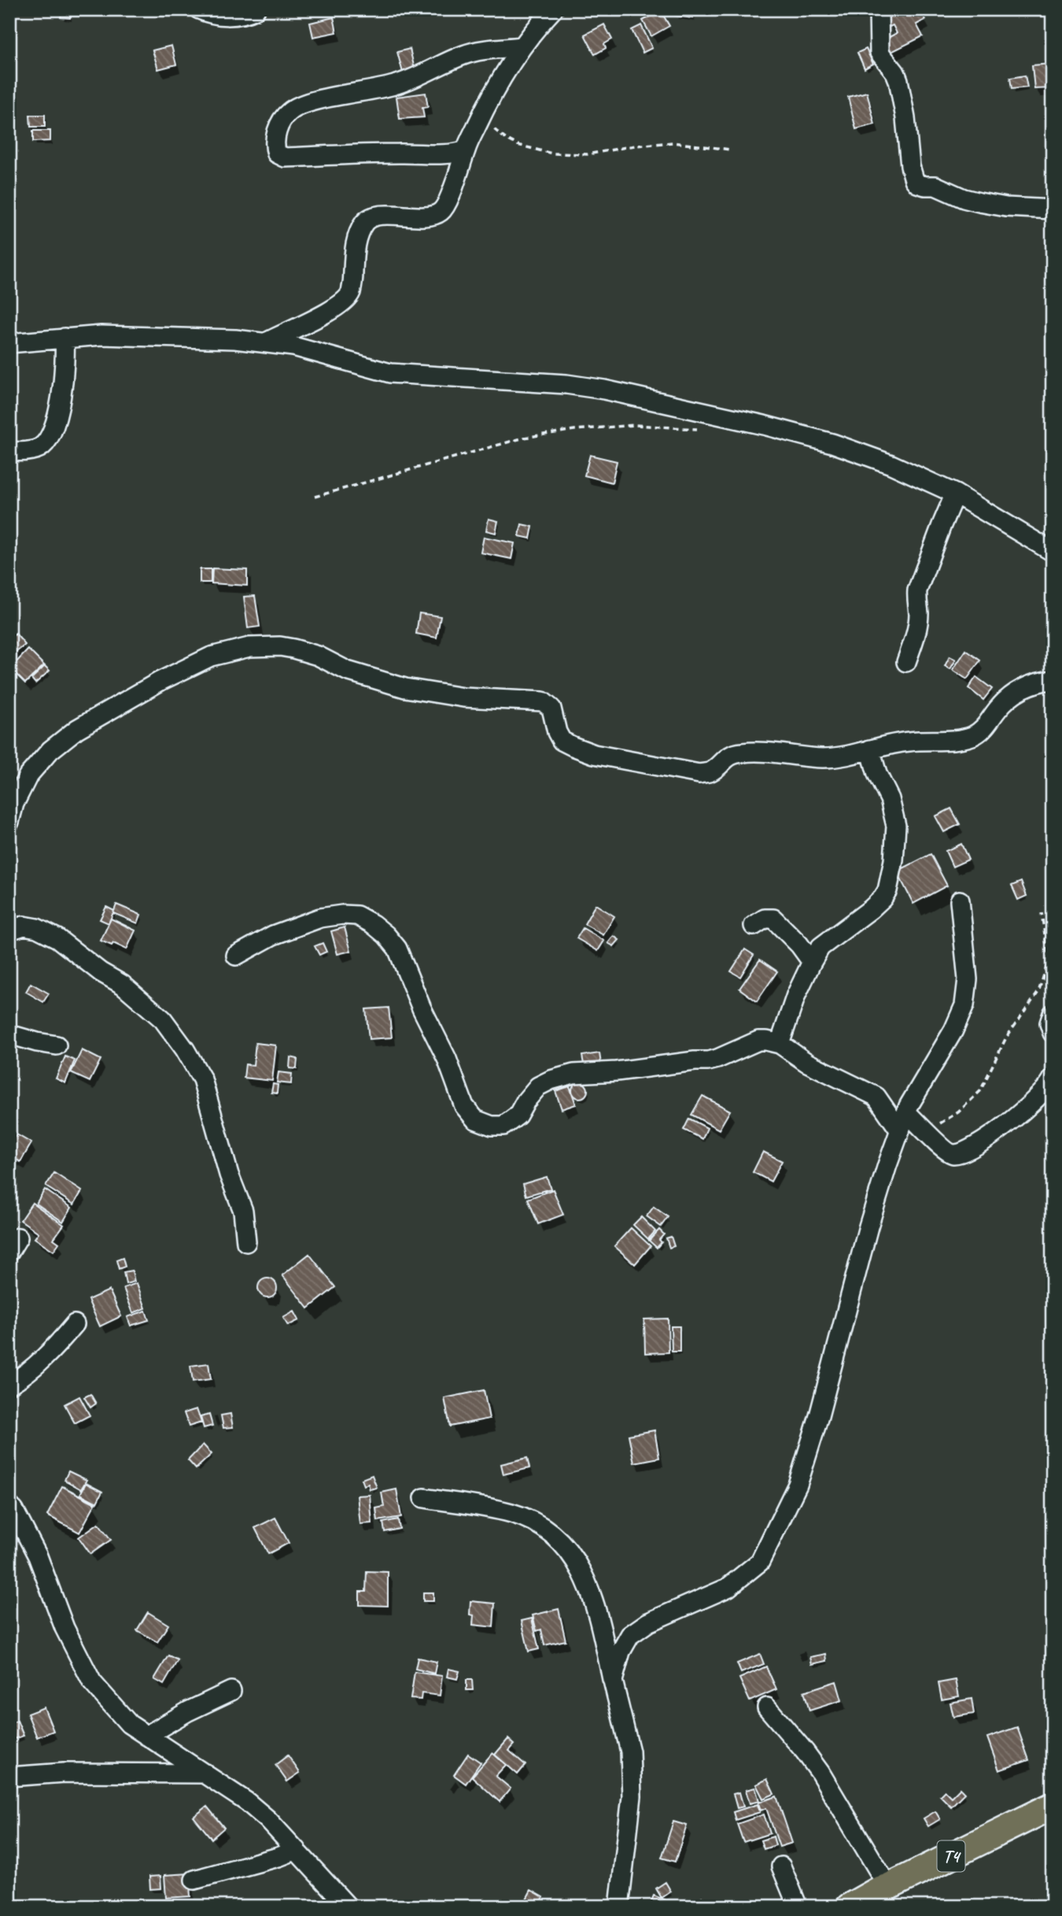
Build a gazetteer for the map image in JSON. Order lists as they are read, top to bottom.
{
  "streets": {
    "highway": ["T4"]
  }
}
